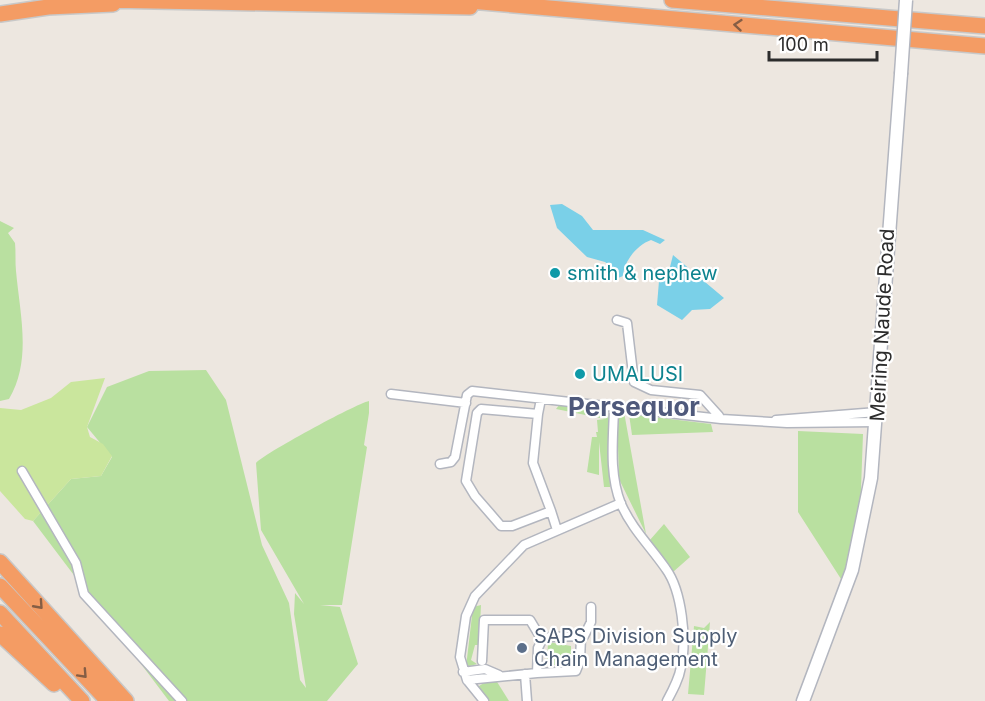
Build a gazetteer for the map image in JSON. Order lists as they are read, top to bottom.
{
  "streets": {
    "street": ["Meiring Naude Road"]
  },
  "districts": ["Persequor"],
  "places": ["smith & nephew", "UMALUSI", "SAPS Division Supply Chain Management"],
  "scale_bar": "100 m"
}
